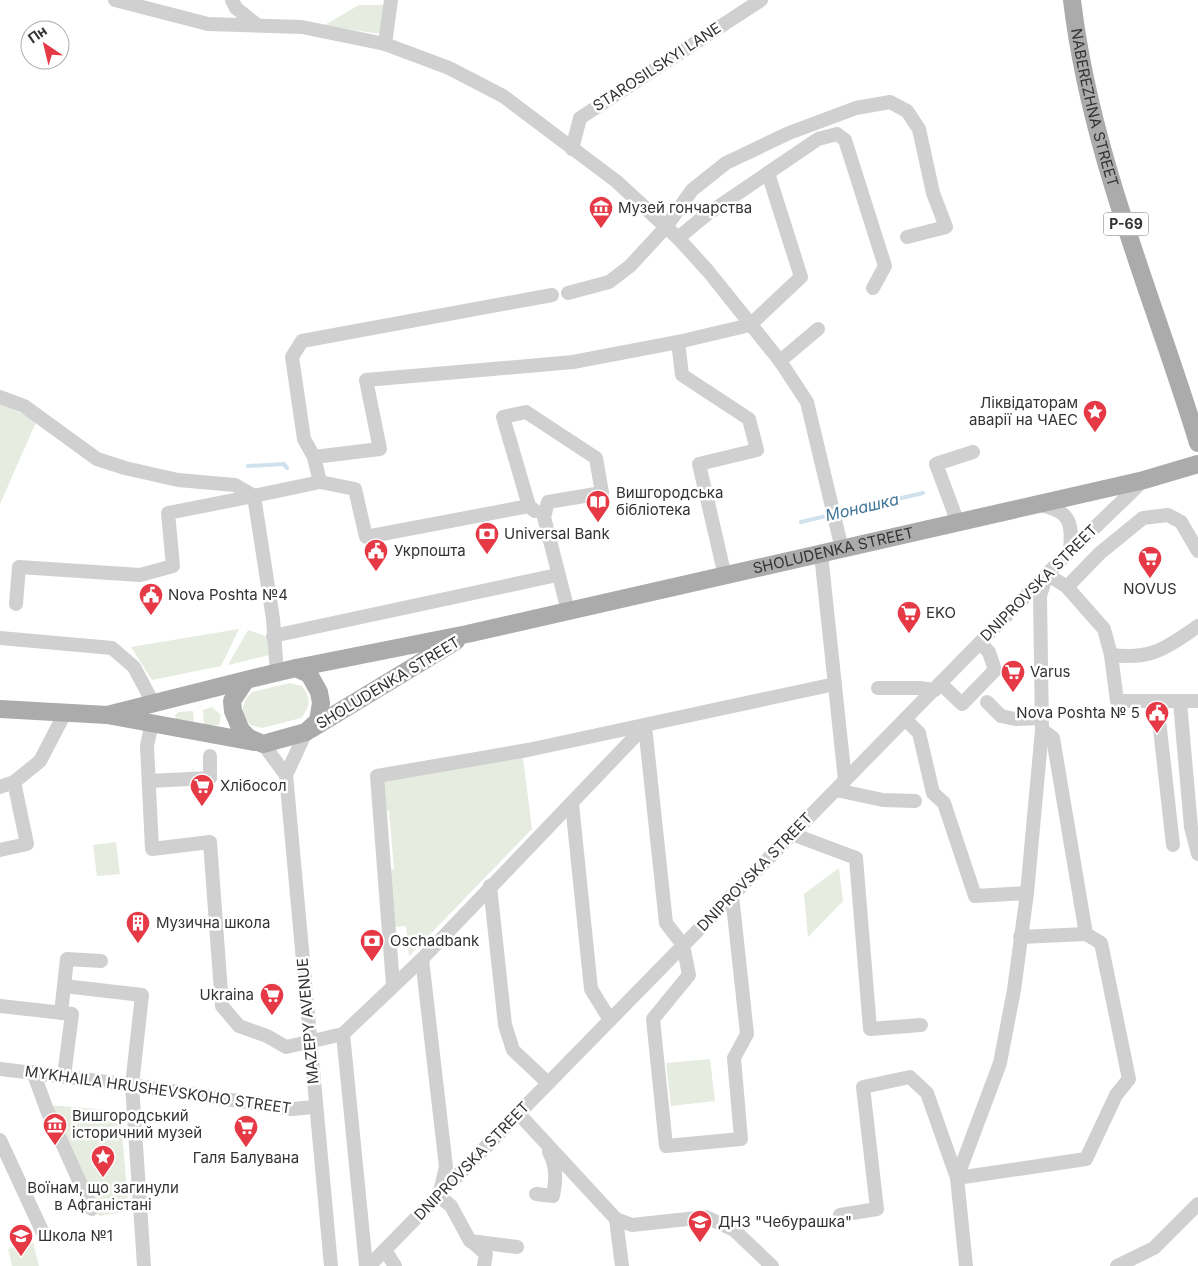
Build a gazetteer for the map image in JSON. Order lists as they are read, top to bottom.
{
  "streets": {
    "main road": ["NABEREZHNA STREET", "Р-69", "SHOLUDENKA STREET"],
    "street": [
      "STAROSILSKYI LANE",
      "DNIPROVSKA STREET",
      "MAZEPY AVENUE",
      "MYKHAILA HRUSHEVSKOHO STREET"
    ]
  },
  "crossings": [
    ["SHOLUDENKA STREET", "DNIPROVSKA STREET"],
    ["SHOLUDENKA STREET", "MAZEPY AVENUE"],
    ["MAZEPY AVENUE", "MYKHAILA HRUSHEVSKOHO STREET"]
  ],
  "water": ["Монашка"],
  "places": {
    "museum": ["Музей гончарства", "Вишгородський історичний музей"],
    "place": ["Ліквідаторам аварії на ЧАЕС", "Воїнам, що загинули в Афганістані"],
    "library": ["Вишгородська бібліотека"],
    "bank": ["Universal Bank", "Oschadbank"],
    "public building": ["Укрпошта", "Nova Poshta №4", "Nova Poshta № 5"],
    "supermarket": [
      "NOVUS",
      "EKO",
      "Varus",
      "Хлібосол",
      "Ukraina",
      "Галя Балувана"
    ],
    "building": ["Музична школа"],
    "school or university": ["ДНЗ \"Чебурашка\"", "Школа №1"]
  },
  "north": "top left"
}
